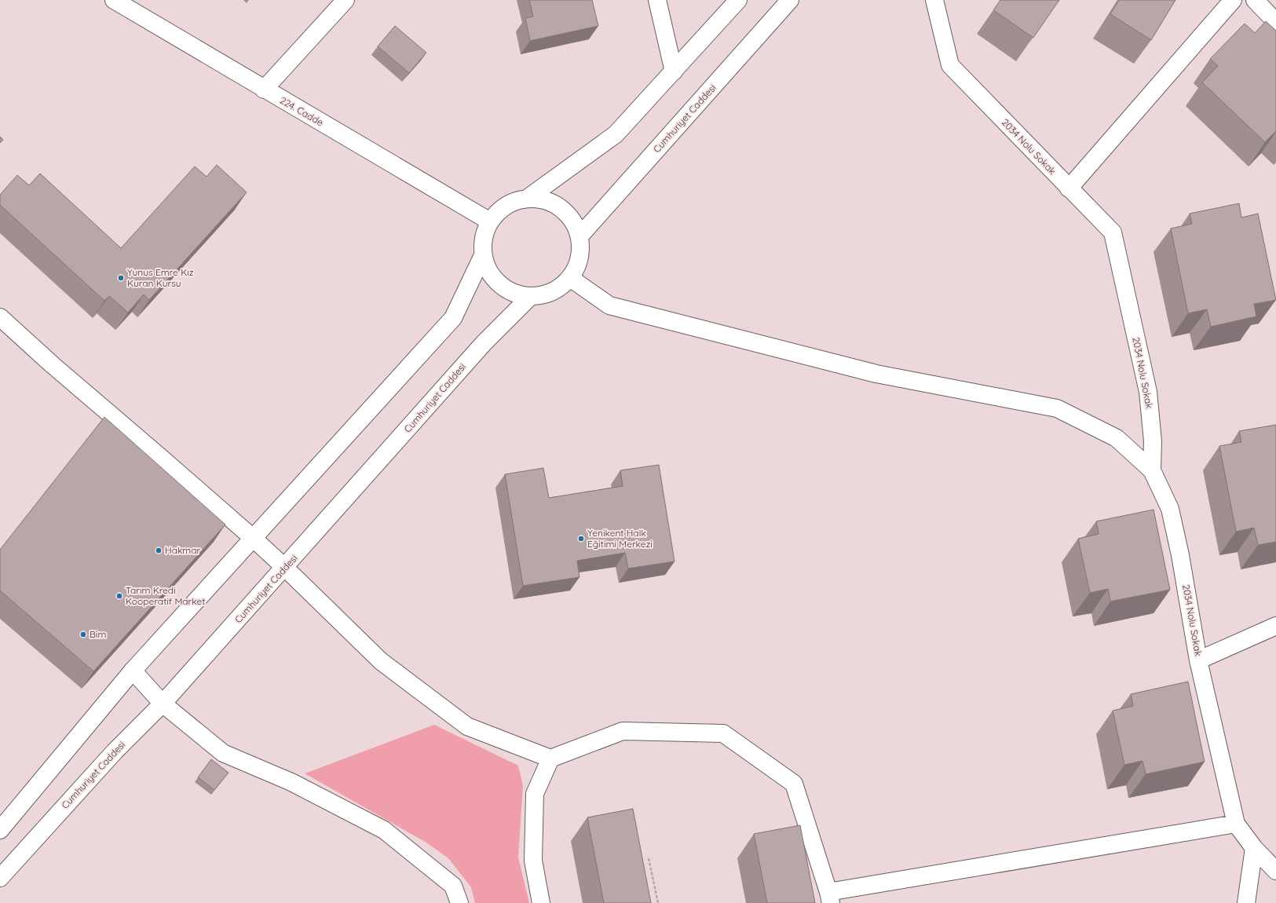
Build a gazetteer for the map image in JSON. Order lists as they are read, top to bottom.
{
  "streets": {
    "street": ["224. Cadde", "Cumhuriyet Caddesi", "2034 Nolu Sokak"]
  },
  "crossings": [
    ["224. Cadde", "Cumhuriyet Caddesi"]
  ],
  "places": [
    "Yunus Emre Kız Kuran Kursu",
    "Yenikent Halk Eğitimi Merkezi",
    "Hakmar",
    "Tarım Kredi Kooperatif Market",
    "Bim"
  ]
}
